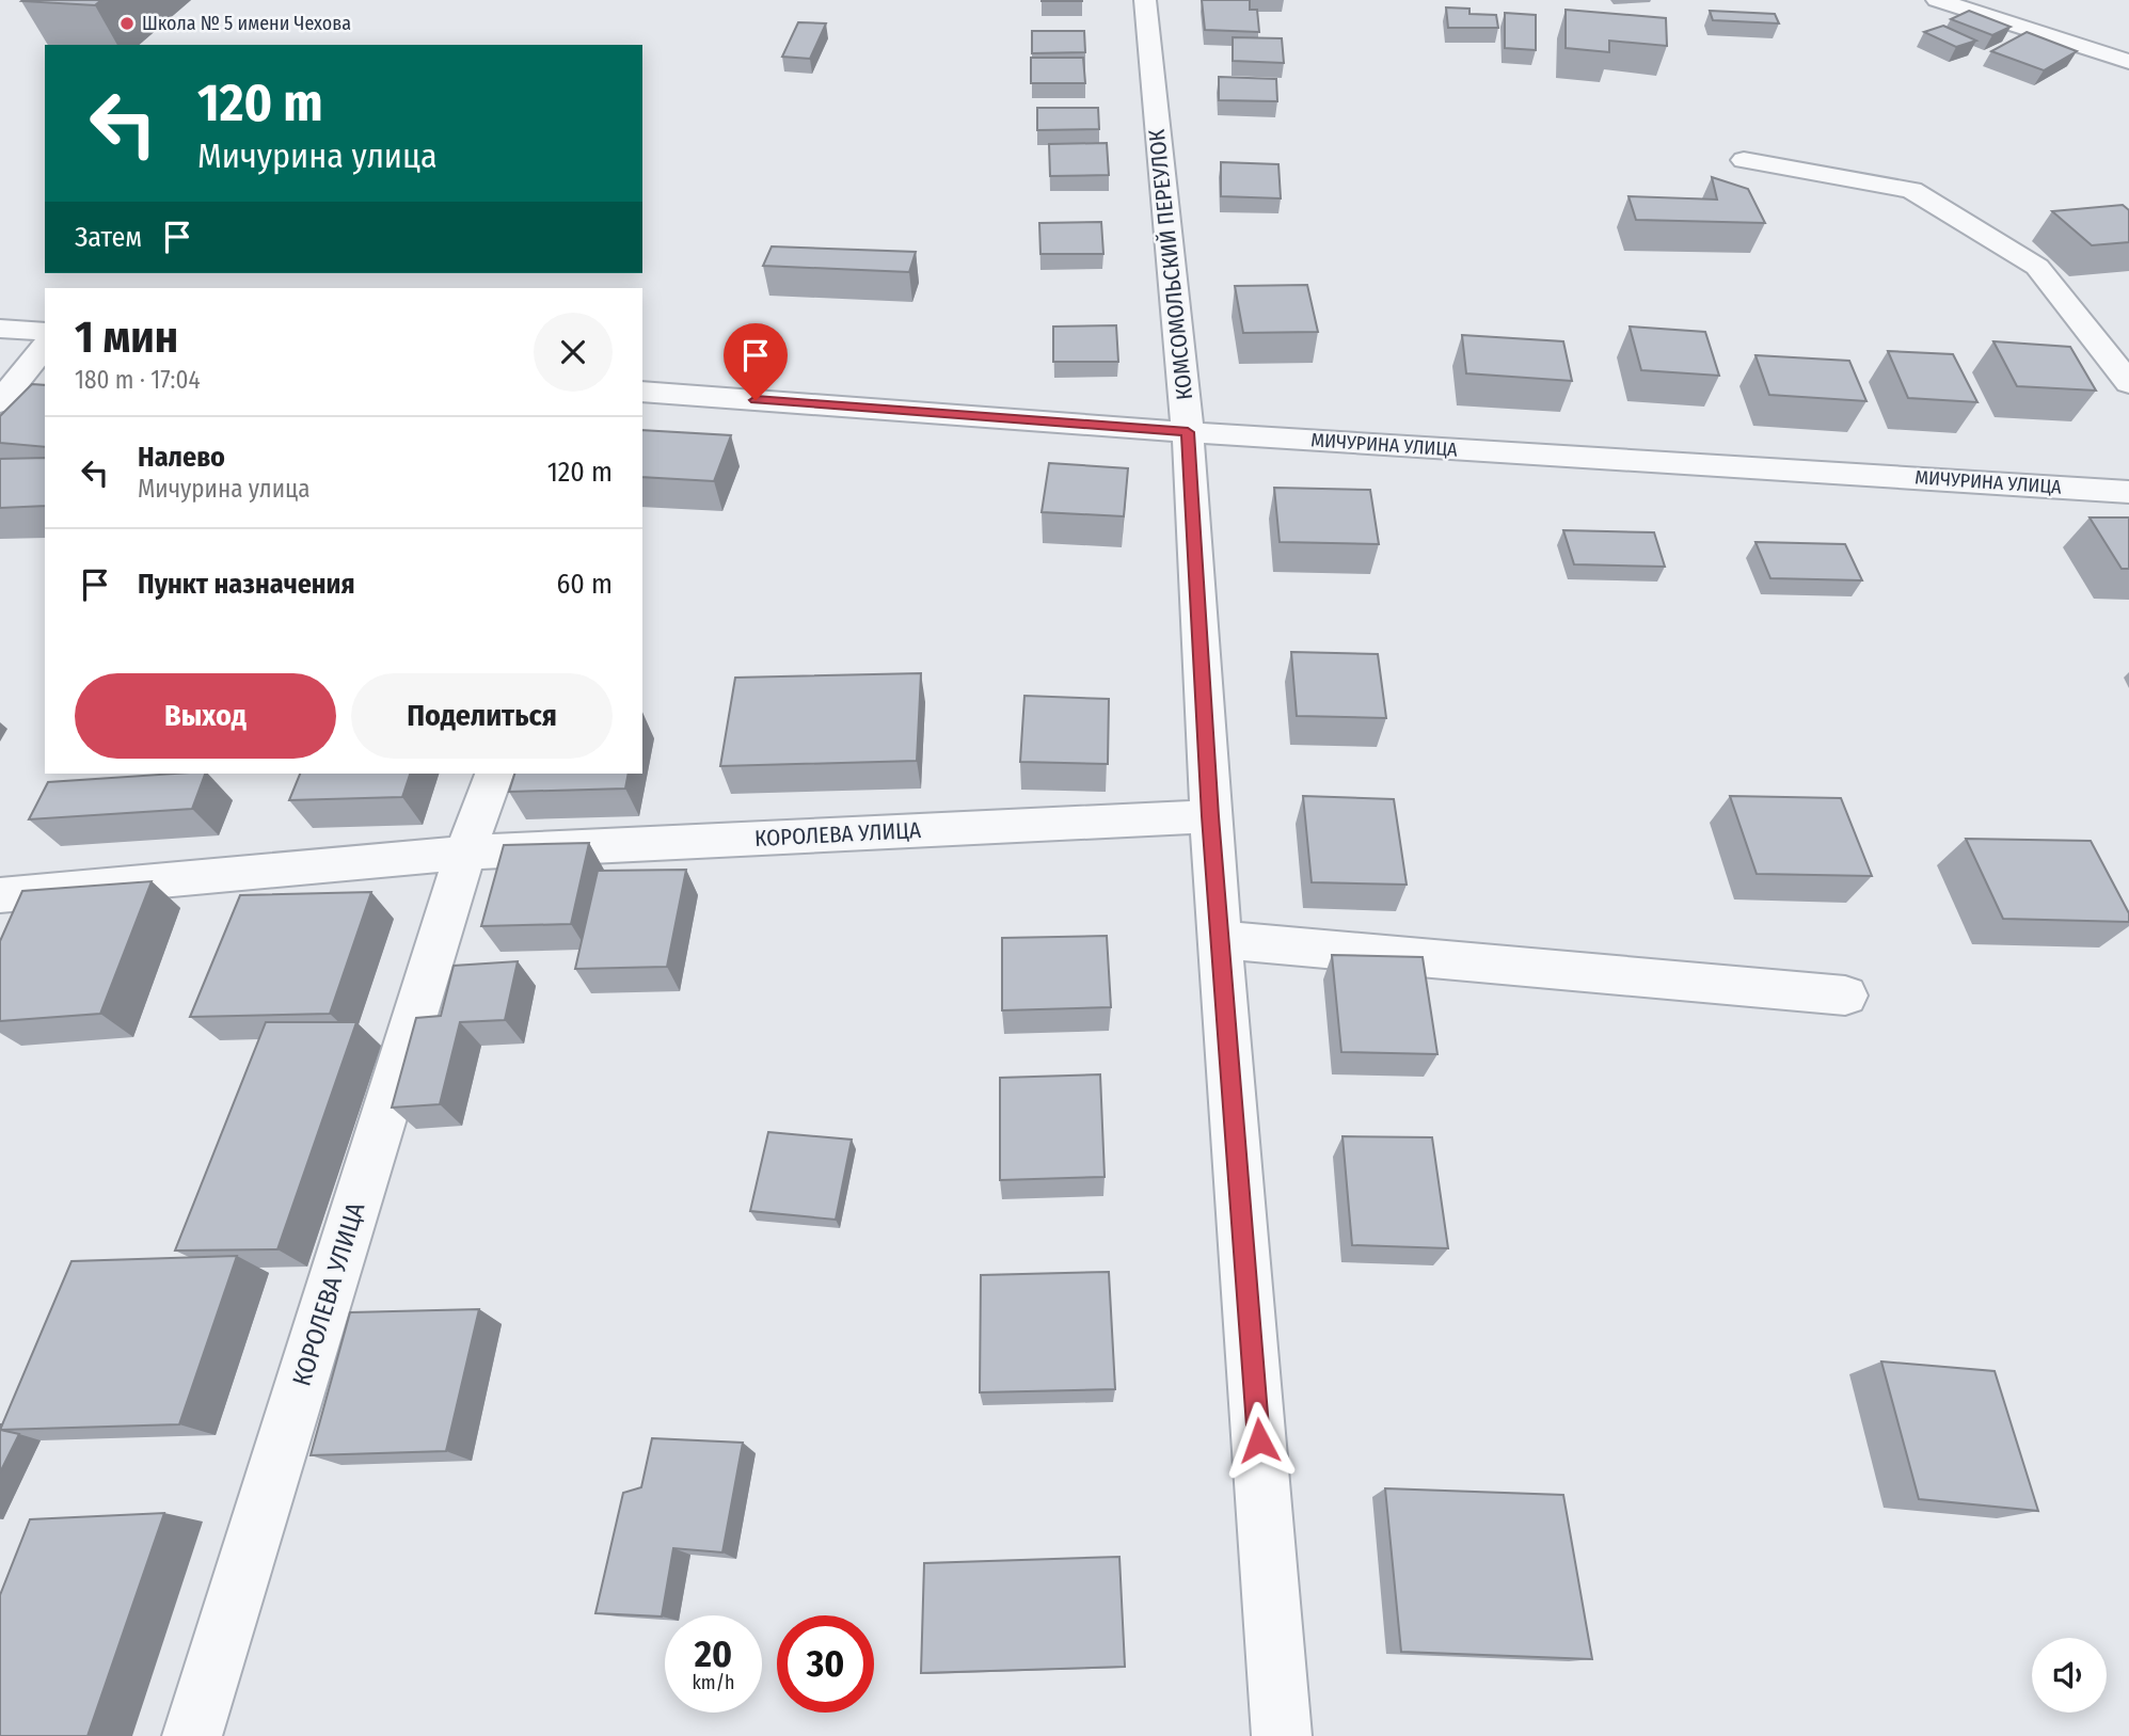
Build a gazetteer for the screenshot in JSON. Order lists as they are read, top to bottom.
{
  "streets": {
    "street": ["КОМСОМОЛЬСКИЙ ПЕРЕУЛОК", "МИЧУРИНА УЛИЦА", "КОРОЛЕВА УЛИЦА"]
  },
  "crossings": [
    ["КОМСОМОЛЬСКИЙ ПЕРЕУЛОК", "МИЧУРИНА УЛИЦА"],
    ["КОМСОМОЛЬСКИЙ ПЕРЕУЛОК", "КОРОЛЕВА УЛИЦА"]
  ],
  "places": ["Школа № 5 имени Чехова"],
  "page": {
    "turn": ["120 m", "Мичурина улица"],
    "then": "Затем",
    "heading": ["1 мин", "180 m · 17:04"],
    "list": [
      {
        "name": "Налево",
        "note": "Мичурина улица",
        "value": "120 m"
      },
      {
        "name": "Пункт назначения",
        "value": "60 m"
      }
    ],
    "buttons": ["Выход", "Поделиться"],
    "speed": "20 km/h",
    "limit": "30"
  }
}
